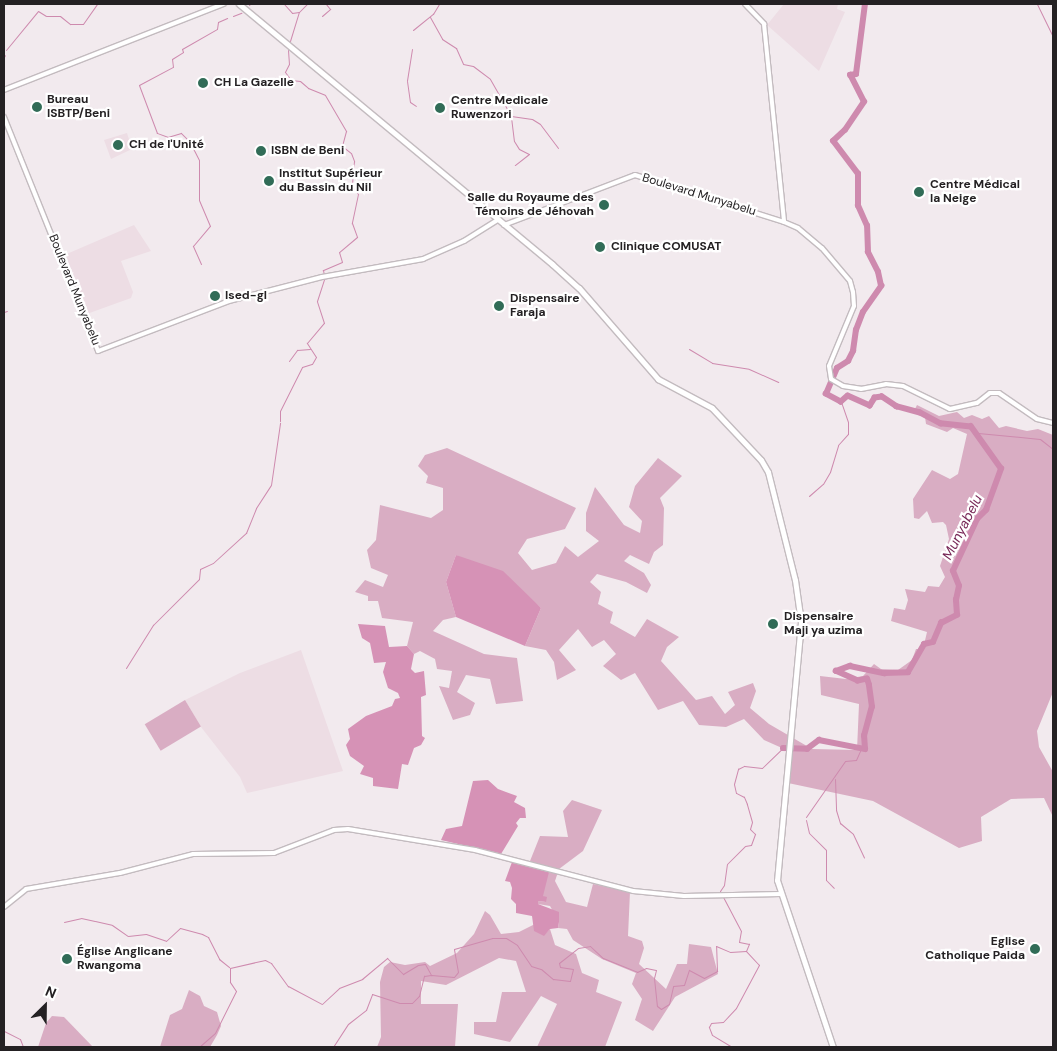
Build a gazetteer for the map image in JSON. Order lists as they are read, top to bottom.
{
  "streets": {
    "street": ["Boulevard Munyabelu"]
  },
  "water": ["Munyabelu"],
  "places": [
    "CH La Gazelle",
    "Bureau ISBTP/Beni",
    "Centre Medicale Ruwenzori",
    "CH de l'Unité",
    "ISBN de Beni",
    "Institut Supérieur du Bassin du Nil",
    "Centre Médical la Neige",
    "Salle du Royaume des Témoins de Jéhovah",
    "Clinique COMUSAT",
    "Ised-gl",
    "Dispensaire Faraja",
    "Dispensaire Maji ya uzima",
    "Eglise Catholique Paida",
    "Église Anglicane Rwangoma"
  ],
  "north": "top right"
}
